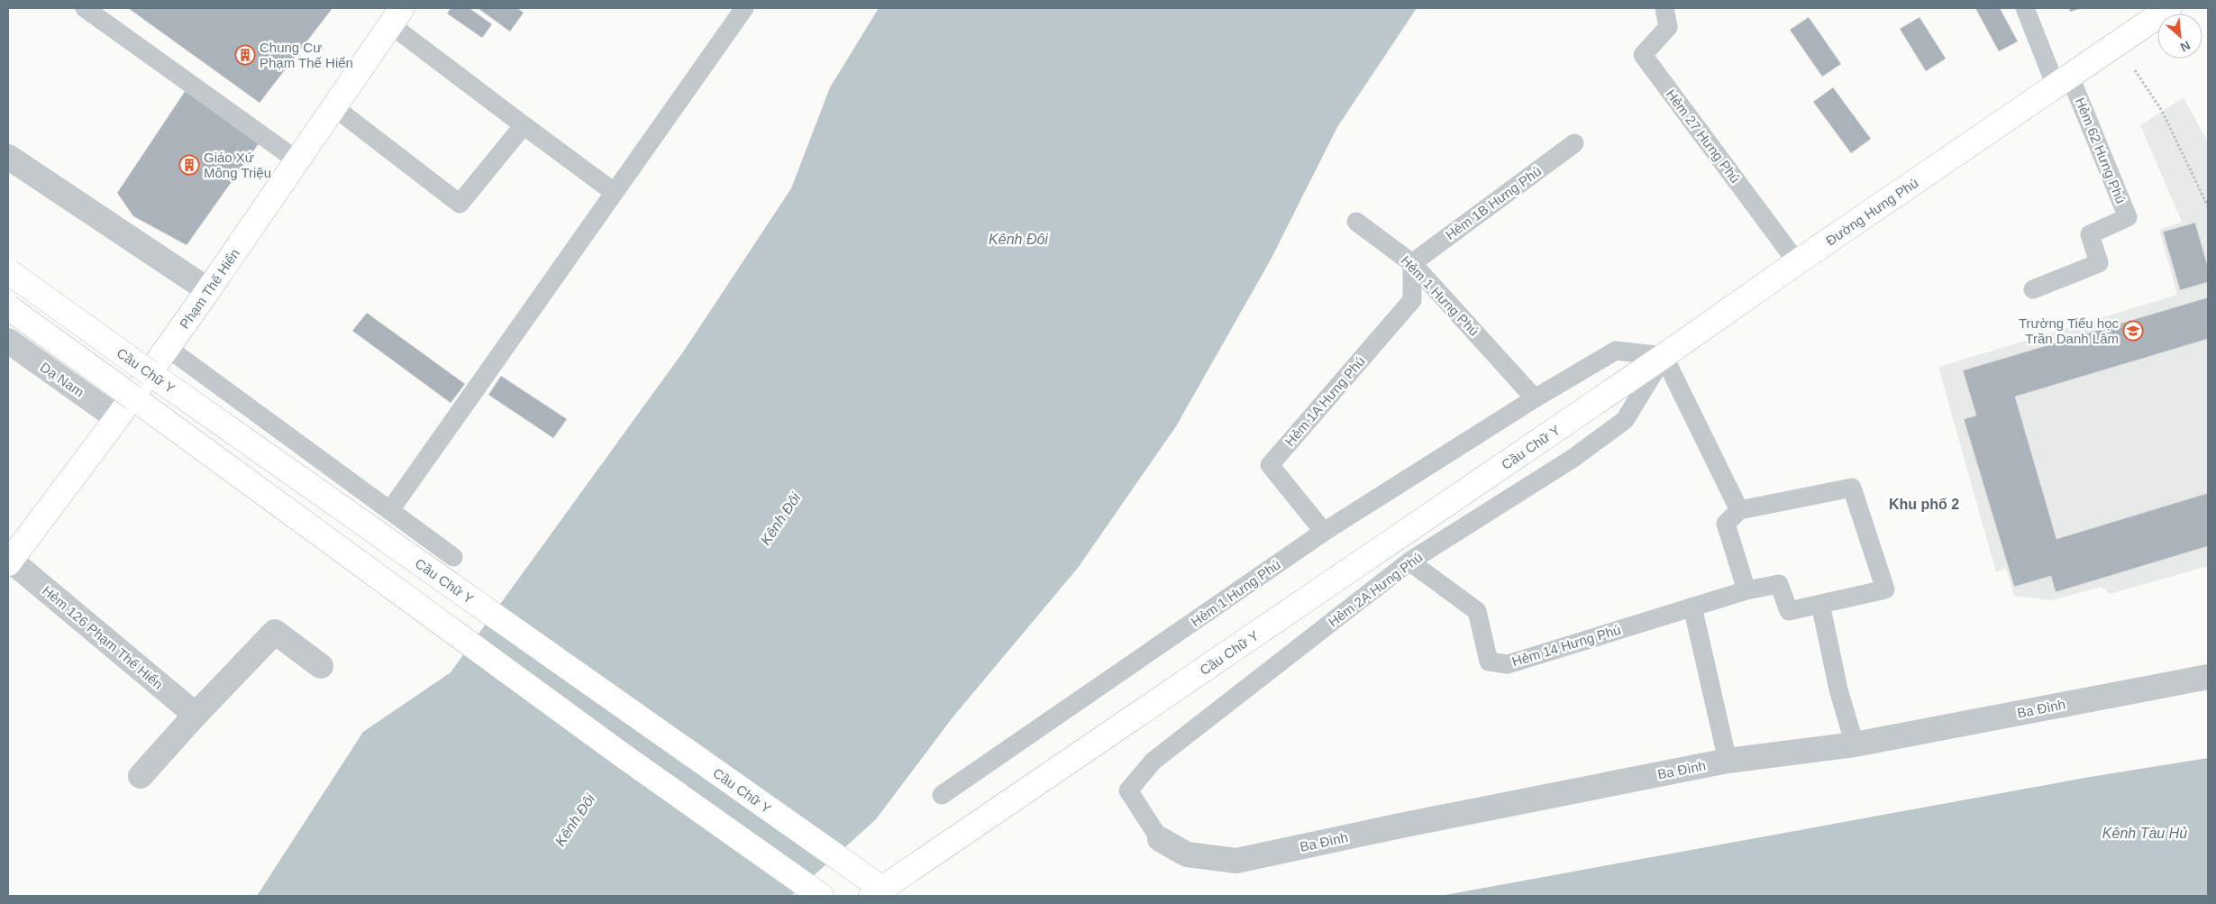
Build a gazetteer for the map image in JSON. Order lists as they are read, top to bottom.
{
  "streets": {
    "main road": ["Đường Hưng Phú", "Phạm Thế Hiển", "Cầu Chữ Y"],
    "street": ["Dạ Nam", "Hẻm 126 Phạm Thế Hiển", "Ba Đình"],
    "lane": [
      "Hẻm 27 Hưng Phú",
      "Hẻm 62 Hưng Phú",
      "Hẻm 1B Hưng Phú",
      "Hẻm 1 Hưng Phú",
      "Hẻm 1A Hưng Phú",
      "Hẻm 2A Hưng Phú",
      "Hẻm 14 Hưng Phú"
    ]
  },
  "crossings": [
    ["Hẻm 27 Hưng Phú", "Đường Hưng Phú"],
    ["Hẻm 62 Hưng Phú", "Đường Hưng Phú"],
    ["Hẻm 1B Hưng Phú", "Hẻm 1 Hưng Phú"],
    ["Hẻm 1B Hưng Phú", "Hẻm 1A Hưng Phú"],
    ["Đường Hưng Phú", "Hẻm 1 Hưng Phú"],
    ["Đường Hưng Phú", "Cầu Chữ Y"],
    ["Đường Hưng Phú", "Hẻm 2A Hưng Phú"],
    ["Phạm Thế Hiển", "Dạ Nam"],
    ["Phạm Thế Hiển", "Hẻm 126 Phạm Thế Hiển"],
    ["Hẻm 1 Hưng Phú", "Hẻm 1A Hưng Phú"],
    ["Hẻm 1 Hưng Phú", "Hẻm 2A Hưng Phú"],
    ["Hẻm 2A Hưng Phú", "Hẻm 14 Hưng Phú"],
    ["Hẻm 2A Hưng Phú", "Ba Đình"]
  ],
  "districts": ["Khu phố 2"],
  "water": ["Kênh Đôi", "Kênh Tàu Hủ"],
  "places": {
    "building": ["Chung Cư Phạm Thế Hiển", "Giáo Xứ Mông Triệu"],
    "school or university": ["Trường Tiểu học Trần Danh Lâm"]
  },
  "north": "bottom right"
}
